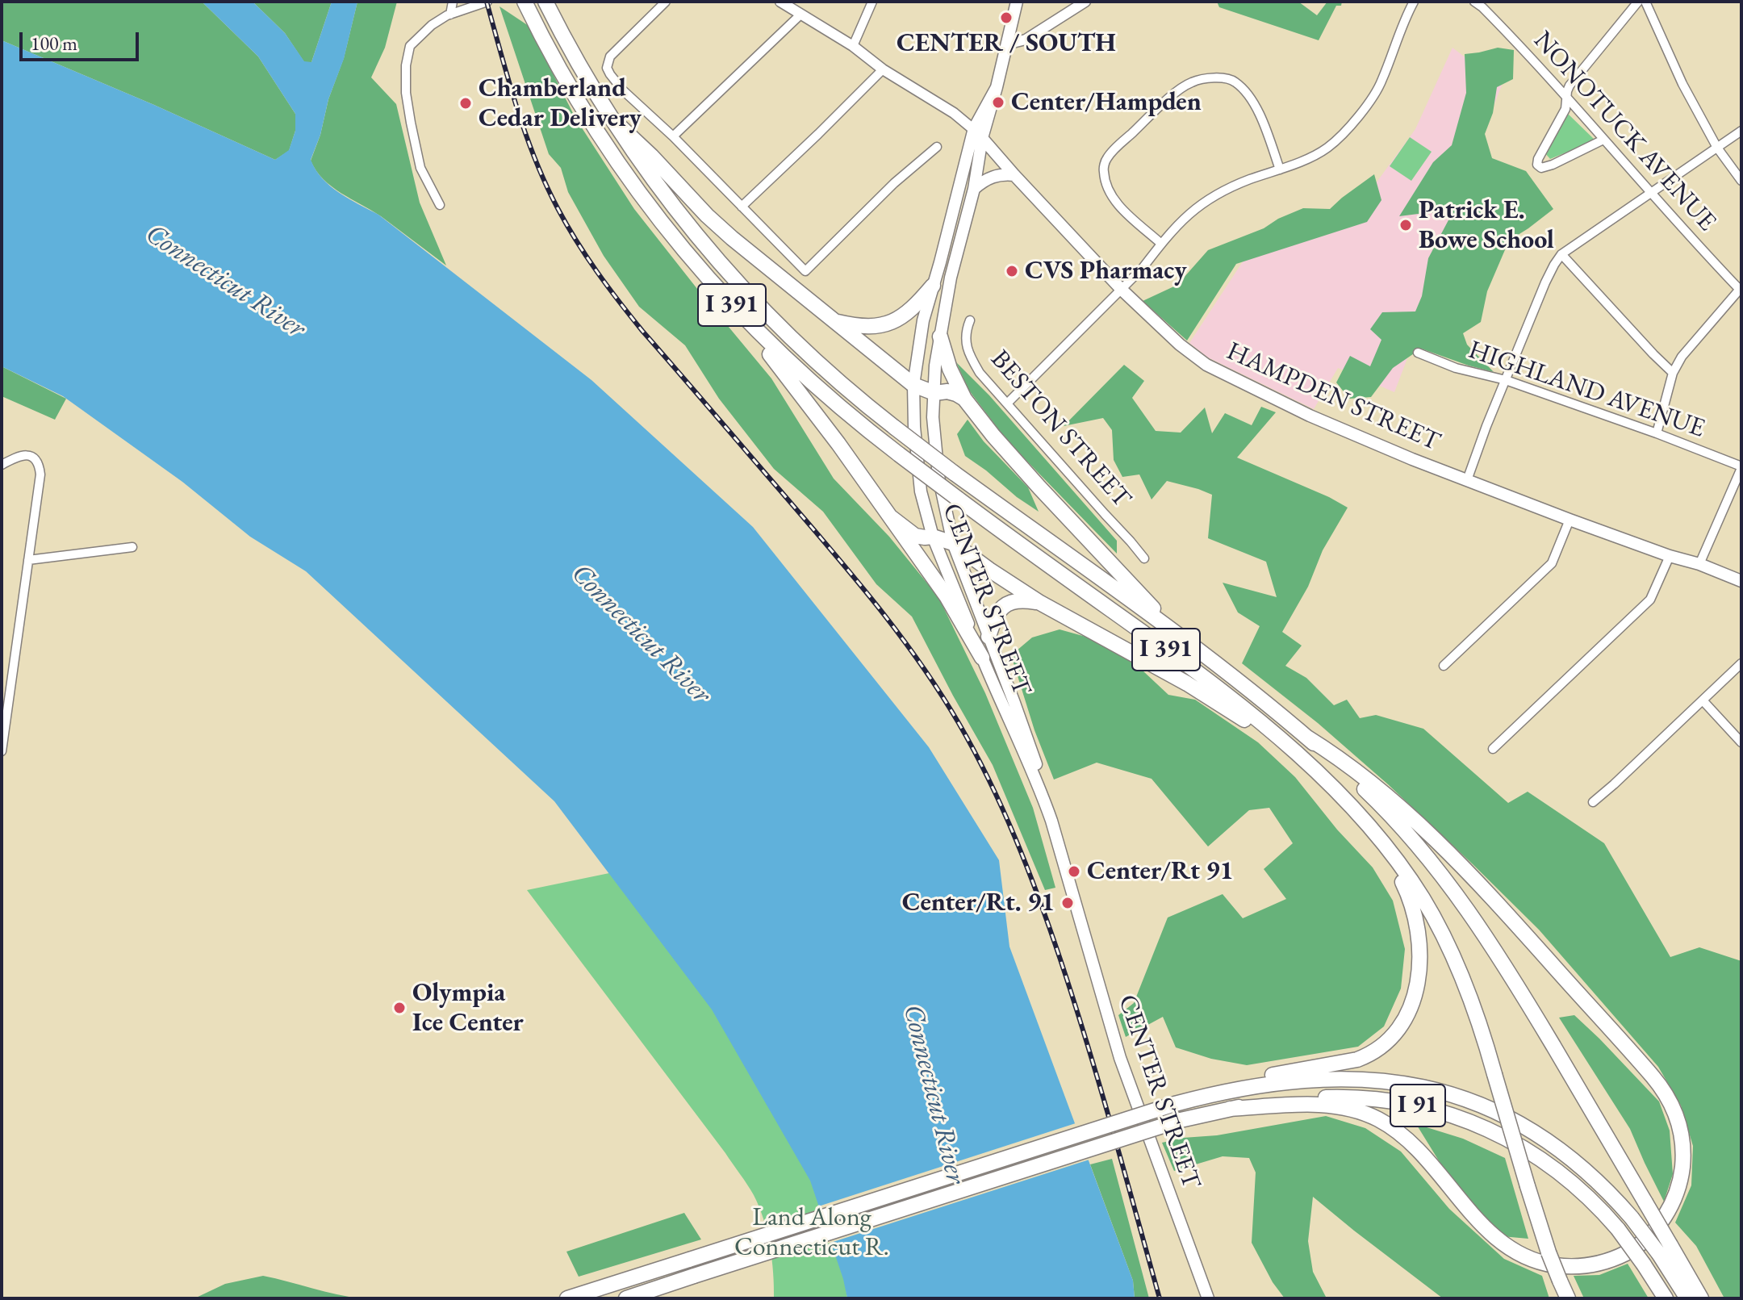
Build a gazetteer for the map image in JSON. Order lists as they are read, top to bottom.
{
  "streets": {
    "highway": ["I 391", "I 91"],
    "main road": ["HAMPDEN STREET", "CENTER STREET"],
    "street": ["NONOTUCK AVENUE", "HIGHLAND AVENUE", "BESTON STREET"]
  },
  "crossings": [
    ["HAMPDEN STREET", "CENTER STREET"]
  ],
  "water": ["Connecticut River"],
  "parks": ["Land Along Connecticut R."],
  "places": [
    "CENTER / SOUTH",
    "Center/Hampden",
    "Chamberland Cedar Delivery",
    "Patrick E. Bowe School",
    "CVS Pharmacy",
    "Center/Rt 91",
    "Center/Rt. 91",
    "Olympia Ice Center"
  ],
  "scale_bar": "100 m"
}
